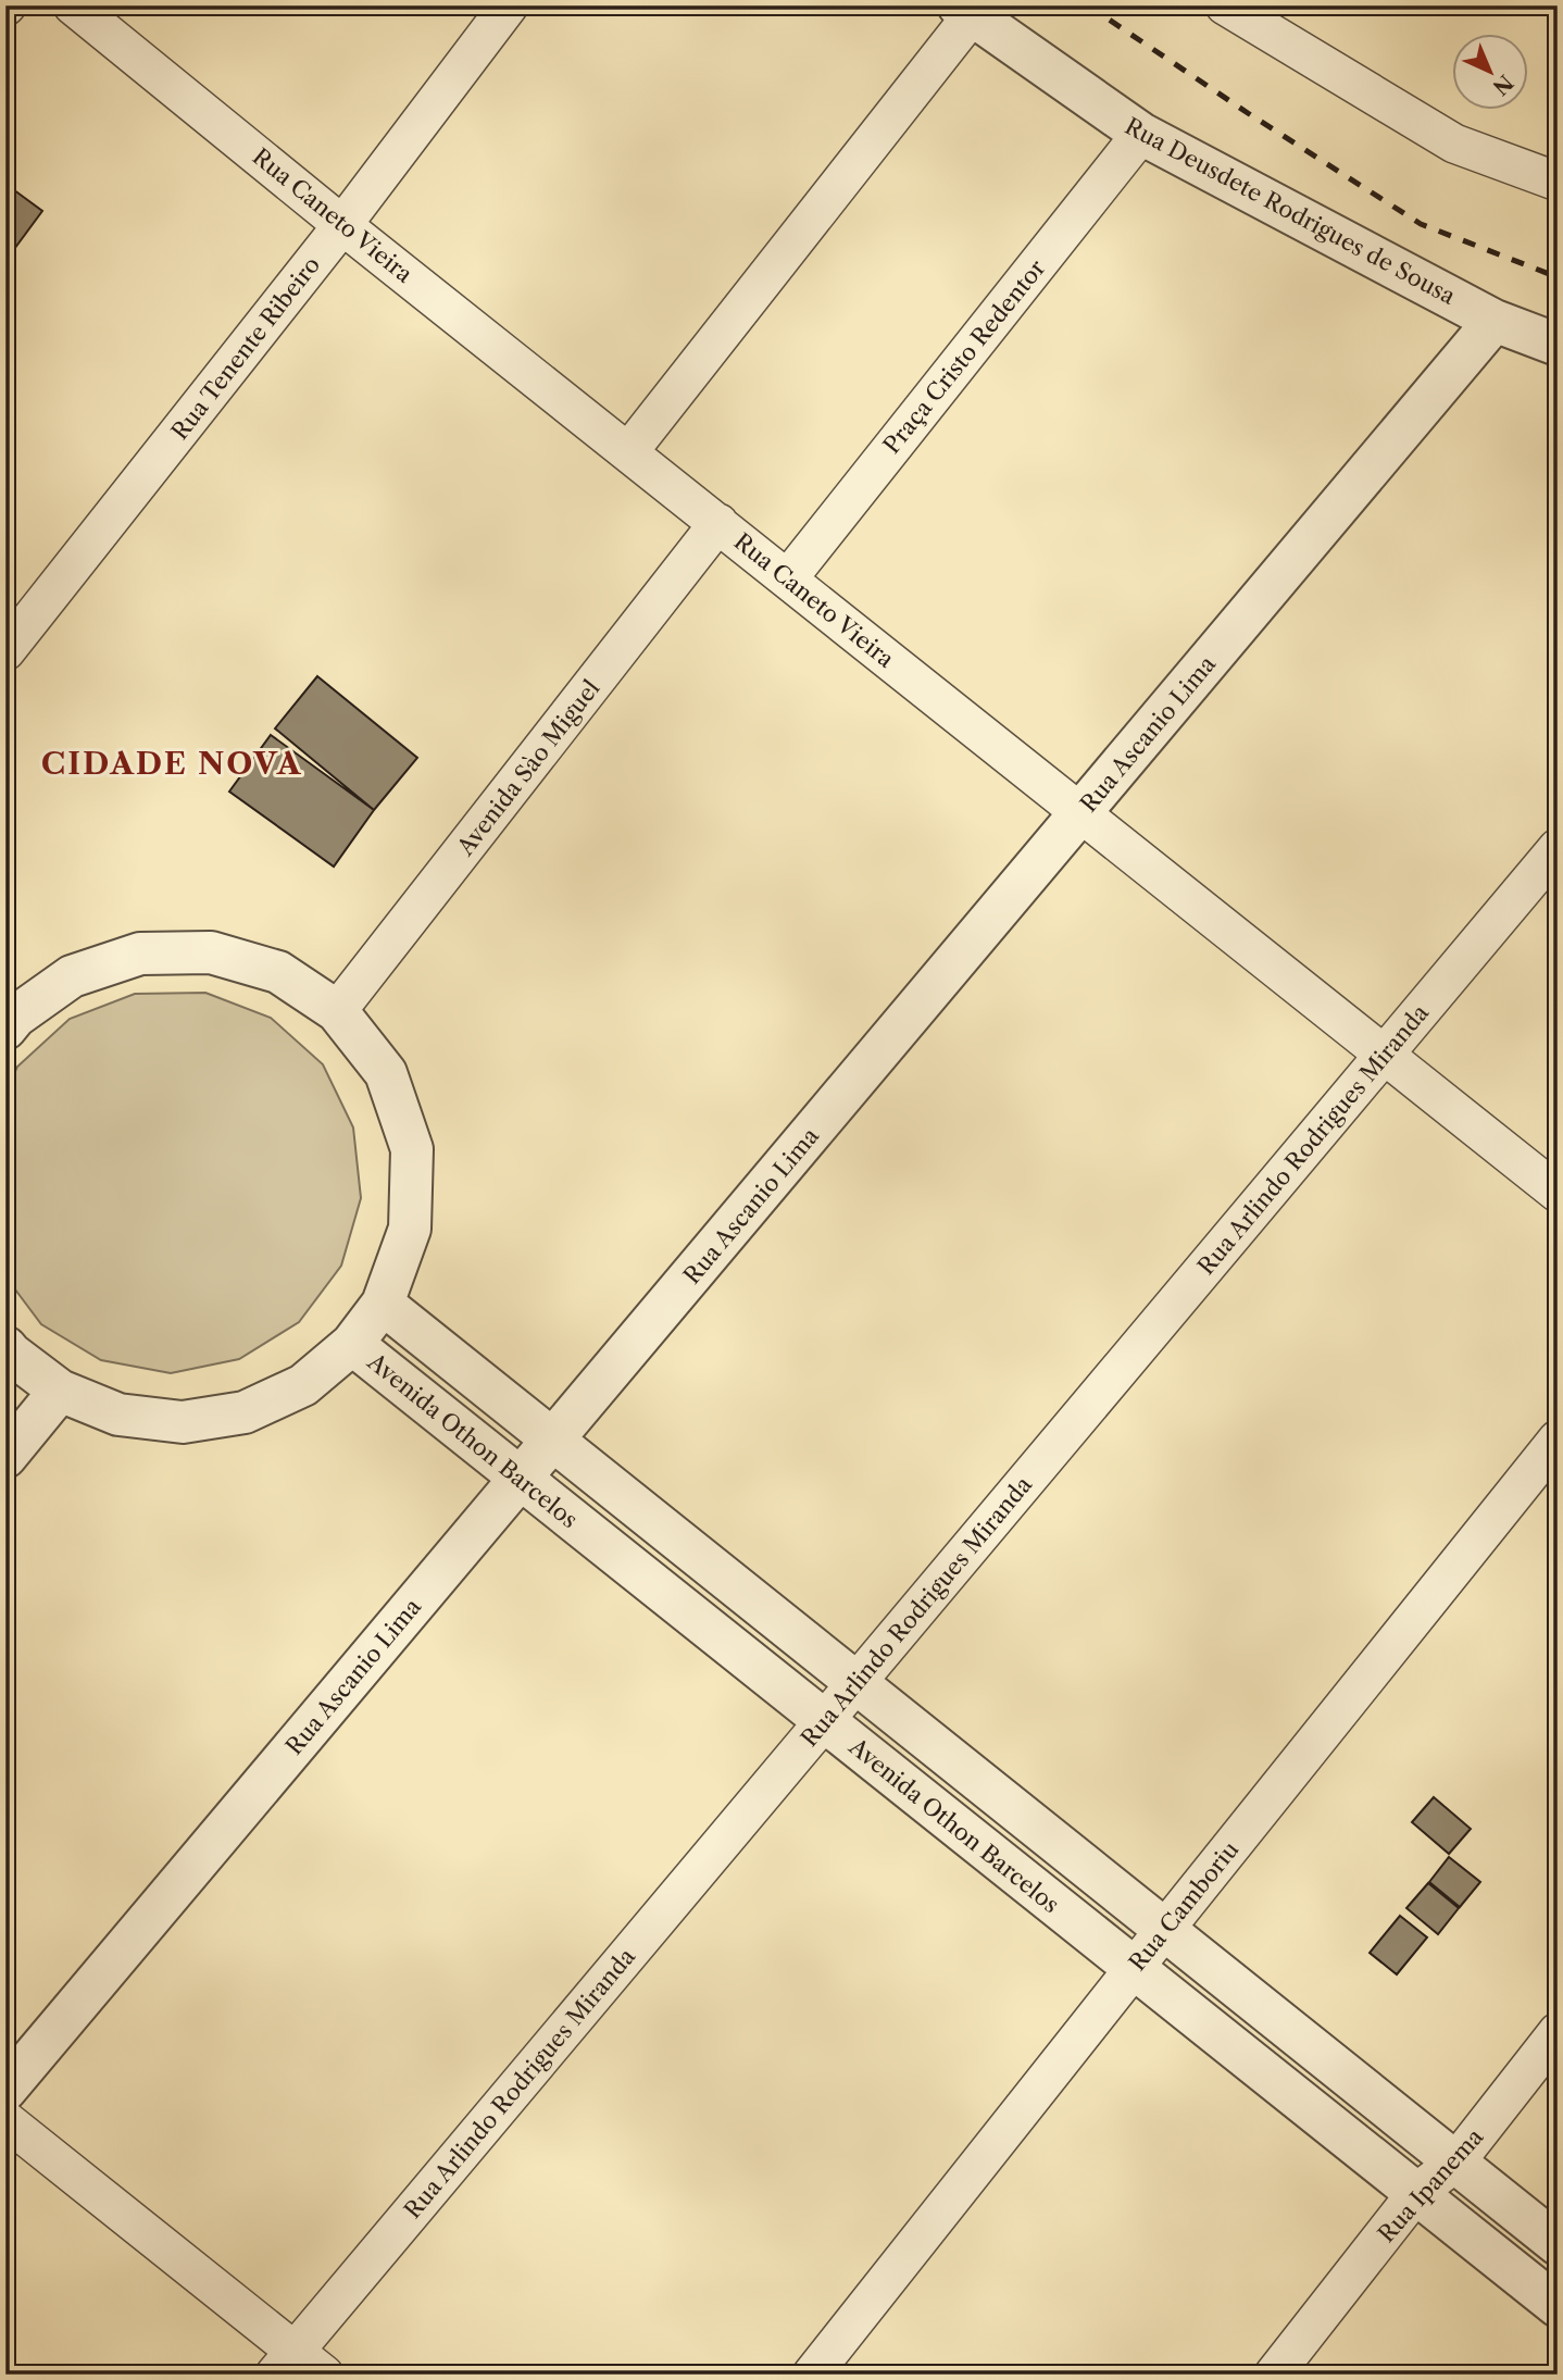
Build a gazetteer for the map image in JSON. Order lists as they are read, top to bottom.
{
  "streets": {
    "street": [
      "Rua Deusdete Rodrigues de Sousa",
      "Rua Caneto Vieira",
      "Rua Tenente Ribeiro",
      "Praça Cristo Redentor",
      "Rua Ascanio Lima",
      "Avenida Sào Miguel",
      "Rua Arlindo Rodrigues Miranda",
      "Avenida Othon Barcelos",
      "Rua Camboriu",
      "Rua Ipanema"
    ]
  },
  "crossings": [
    ["Rua Deusdete Rodrigues de Sousa", "Praça Cristo Redentor"],
    ["Rua Deusdete Rodrigues de Sousa", "Rua Ascanio Lima"],
    ["Rua Caneto Vieira", "Rua Tenente Ribeiro"],
    ["Rua Caneto Vieira", "Praça Cristo Redentor"],
    ["Rua Caneto Vieira", "Rua Ascanio Lima"],
    ["Rua Caneto Vieira", "Avenida Sào Miguel"],
    ["Rua Caneto Vieira", "Rua Arlindo Rodrigues Miranda"],
    ["Rua Ascanio Lima", "Avenida Othon Barcelos"],
    ["Rua Arlindo Rodrigues Miranda", "Avenida Othon Barcelos"],
    ["Avenida Othon Barcelos", "Rua Camboriu"],
    ["Avenida Othon Barcelos", "Rua Ipanema"]
  ],
  "districts": ["CIDADE NOVA"],
  "north": "bottom right"
}
